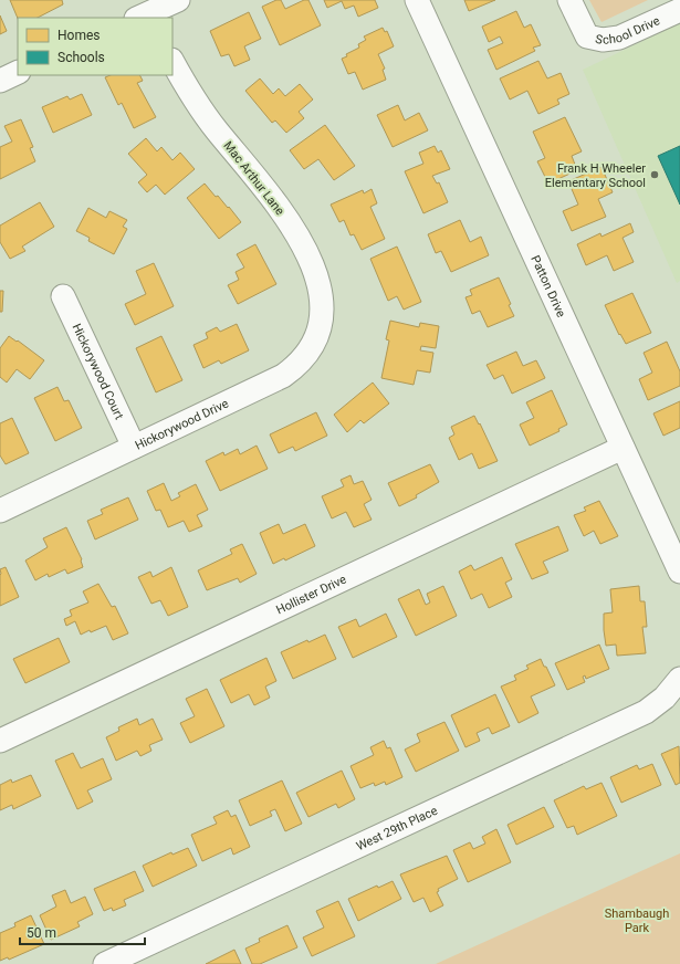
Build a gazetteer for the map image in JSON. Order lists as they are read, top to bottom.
{
  "streets": {
    "street": [
      "School Drive",
      "Mac Arthur Lane",
      "Patton Drive",
      "Hickorywood Court",
      "Hickorywood Drive",
      "Hollister Drive",
      "West 29th Place"
    ]
  },
  "crossings": [
    ["Mac Arthur Lane", "Hickorywood Drive"],
    ["Patton Drive", "Hollister Drive"],
    ["Hickorywood Court", "Hickorywood Drive"]
  ],
  "parks": ["Shambaugh Park"],
  "places": ["Frank H Wheeler Elementary School"],
  "legend": ["Homes", "Schools"],
  "scale_bar": "50 m"
}
